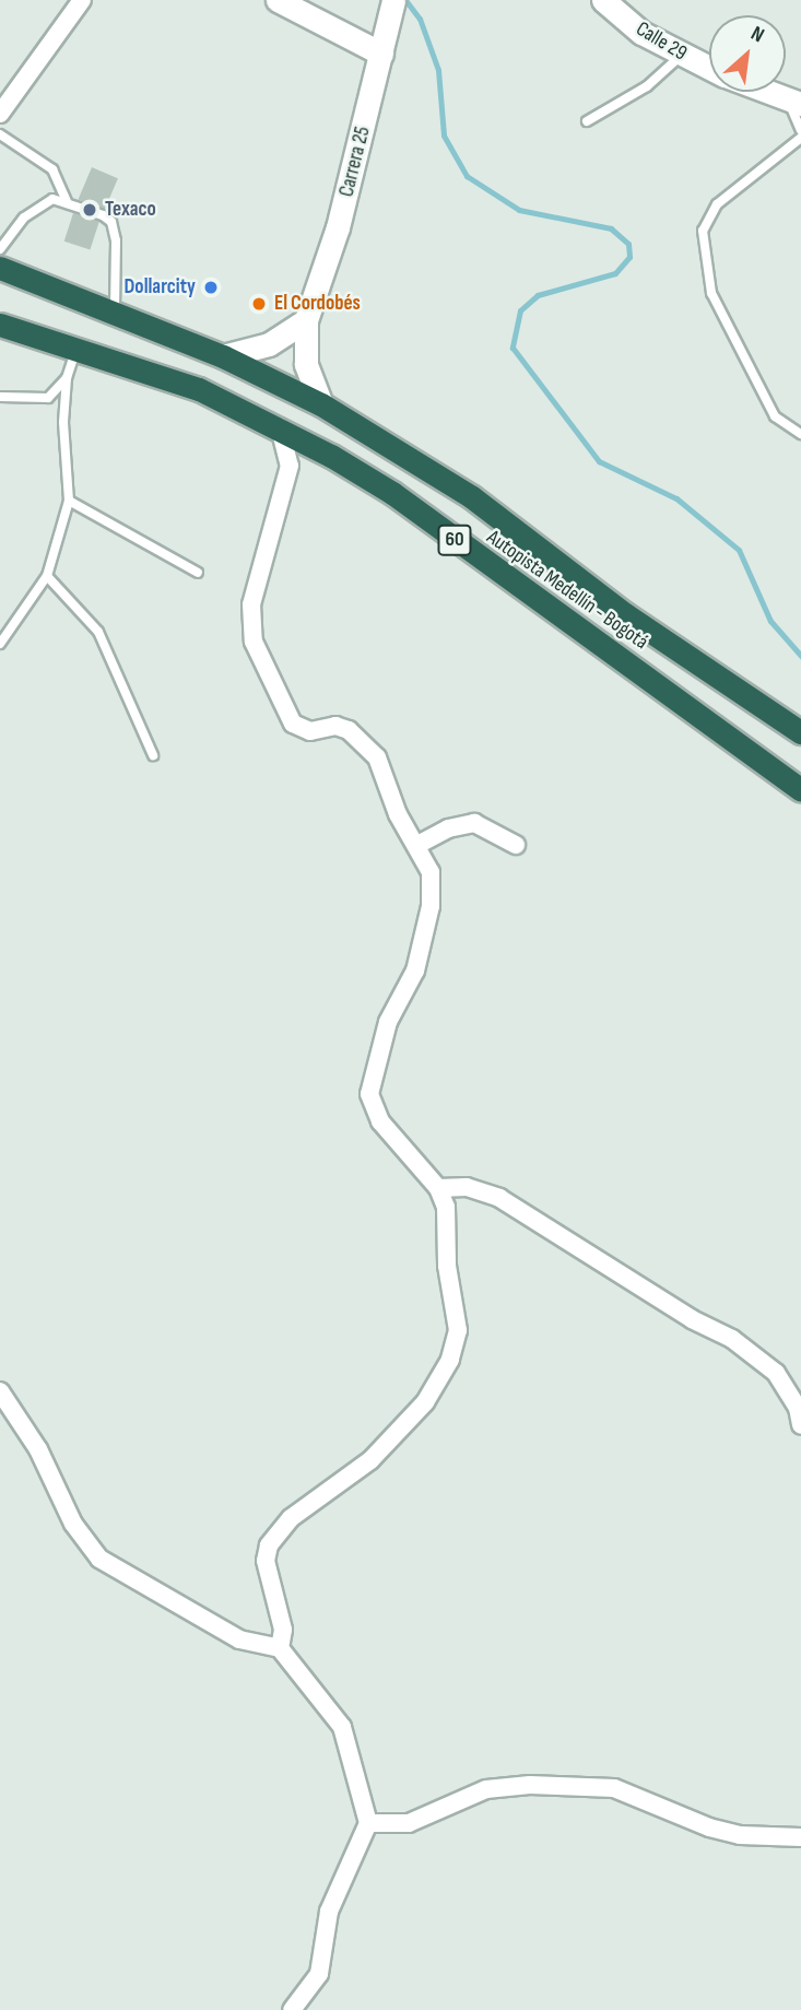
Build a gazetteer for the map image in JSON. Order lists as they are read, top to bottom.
{
  "streets": {
    "highway": ["60", "Autopista Medellín - Bogotá"],
    "main road": ["Calle 29", "Carrera 25"]
  },
  "crossings": [
    ["Carrera 25", "Autopista Medellín - Bogotá"]
  ],
  "places": ["Texaco", "Dollarcity", "El Cordobés"],
  "north": "top right"
}
